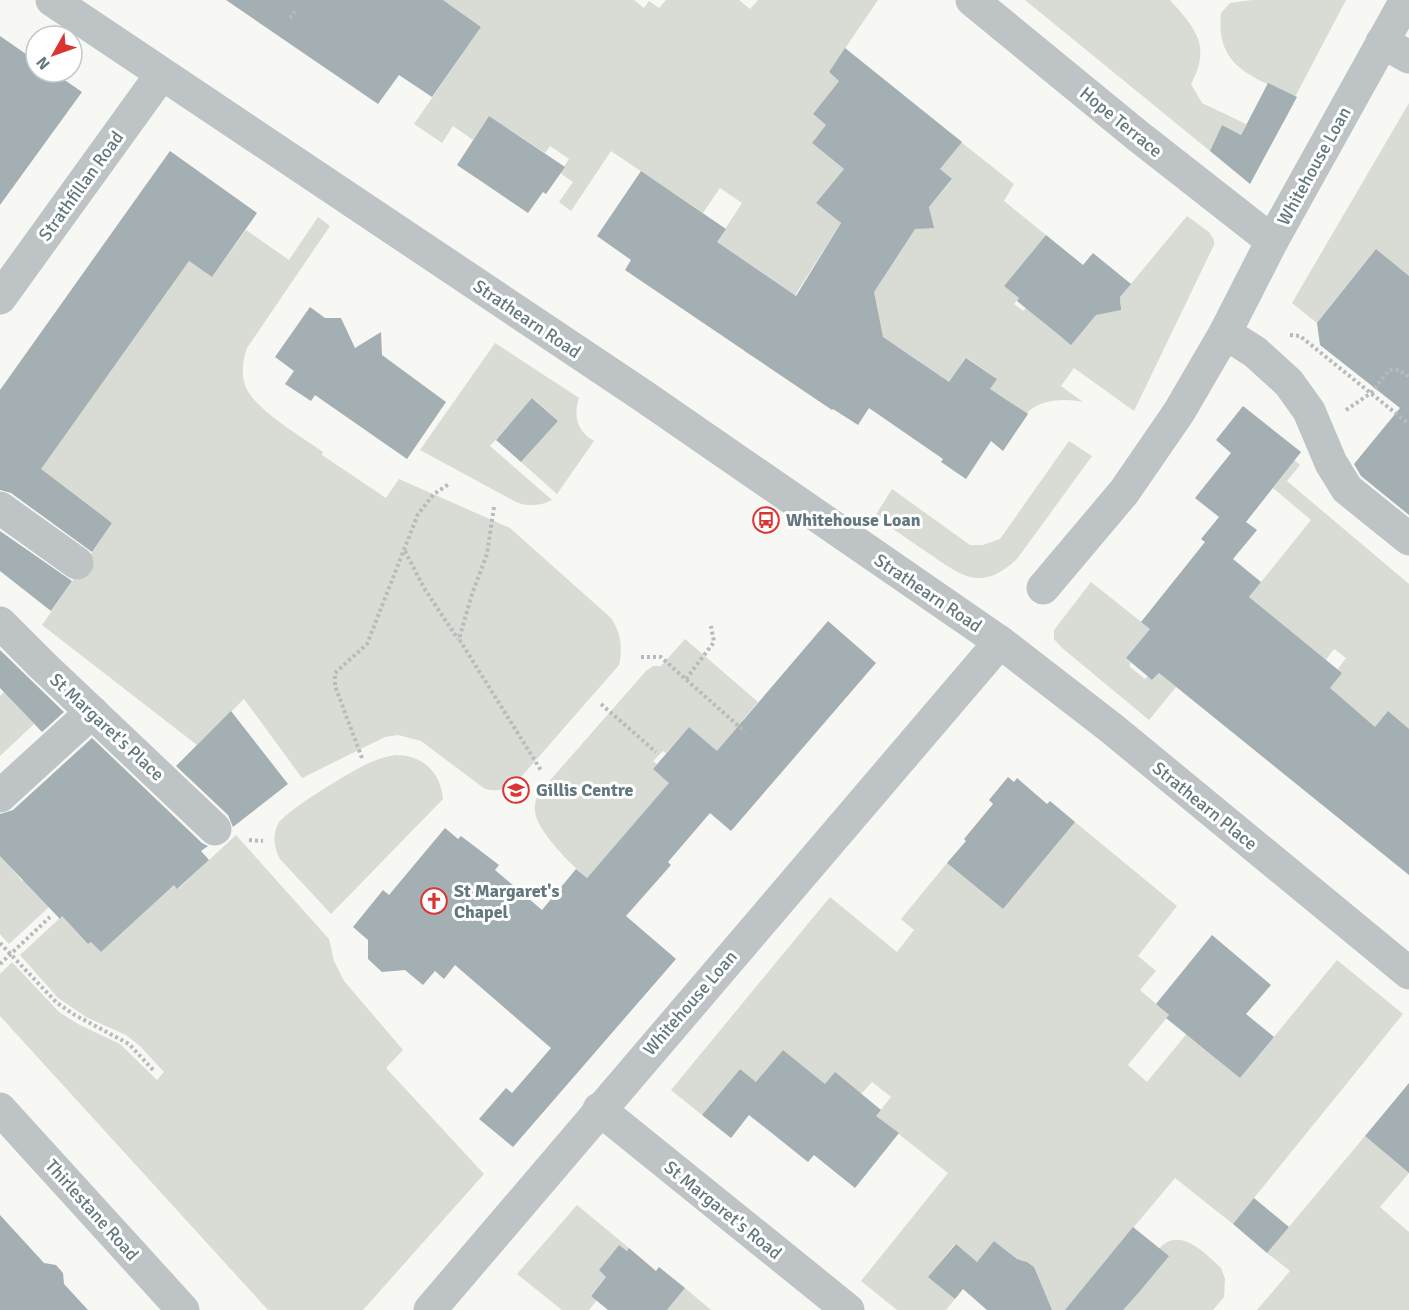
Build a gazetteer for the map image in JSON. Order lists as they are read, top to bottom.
{
  "streets": {
    "street": [
      "Hope Terrace",
      "Whitehouse Loan",
      "Strathfillan Road",
      "Strathearn Road",
      "St Margaret's Place",
      "Strathearn Place",
      "Thirlestane Road",
      "St Margaret's Road"
    ]
  },
  "crossings": [
    ["Hope Terrace", "Whitehouse Loan"],
    ["Whitehouse Loan", "Strathearn Road"],
    ["Whitehouse Loan", "Strathearn Place"],
    ["Whitehouse Loan", "St Margaret's Road"],
    ["Strathfillan Road", "Strathearn Road"],
    ["Strathearn Road", "Strathearn Place"]
  ],
  "places": {
    "bus stop": ["Whitehouse Loan"],
    "school or university": ["Gillis Centre"],
    "church": ["St Margaret's Chapel"]
  },
  "north": "bottom left"
}
